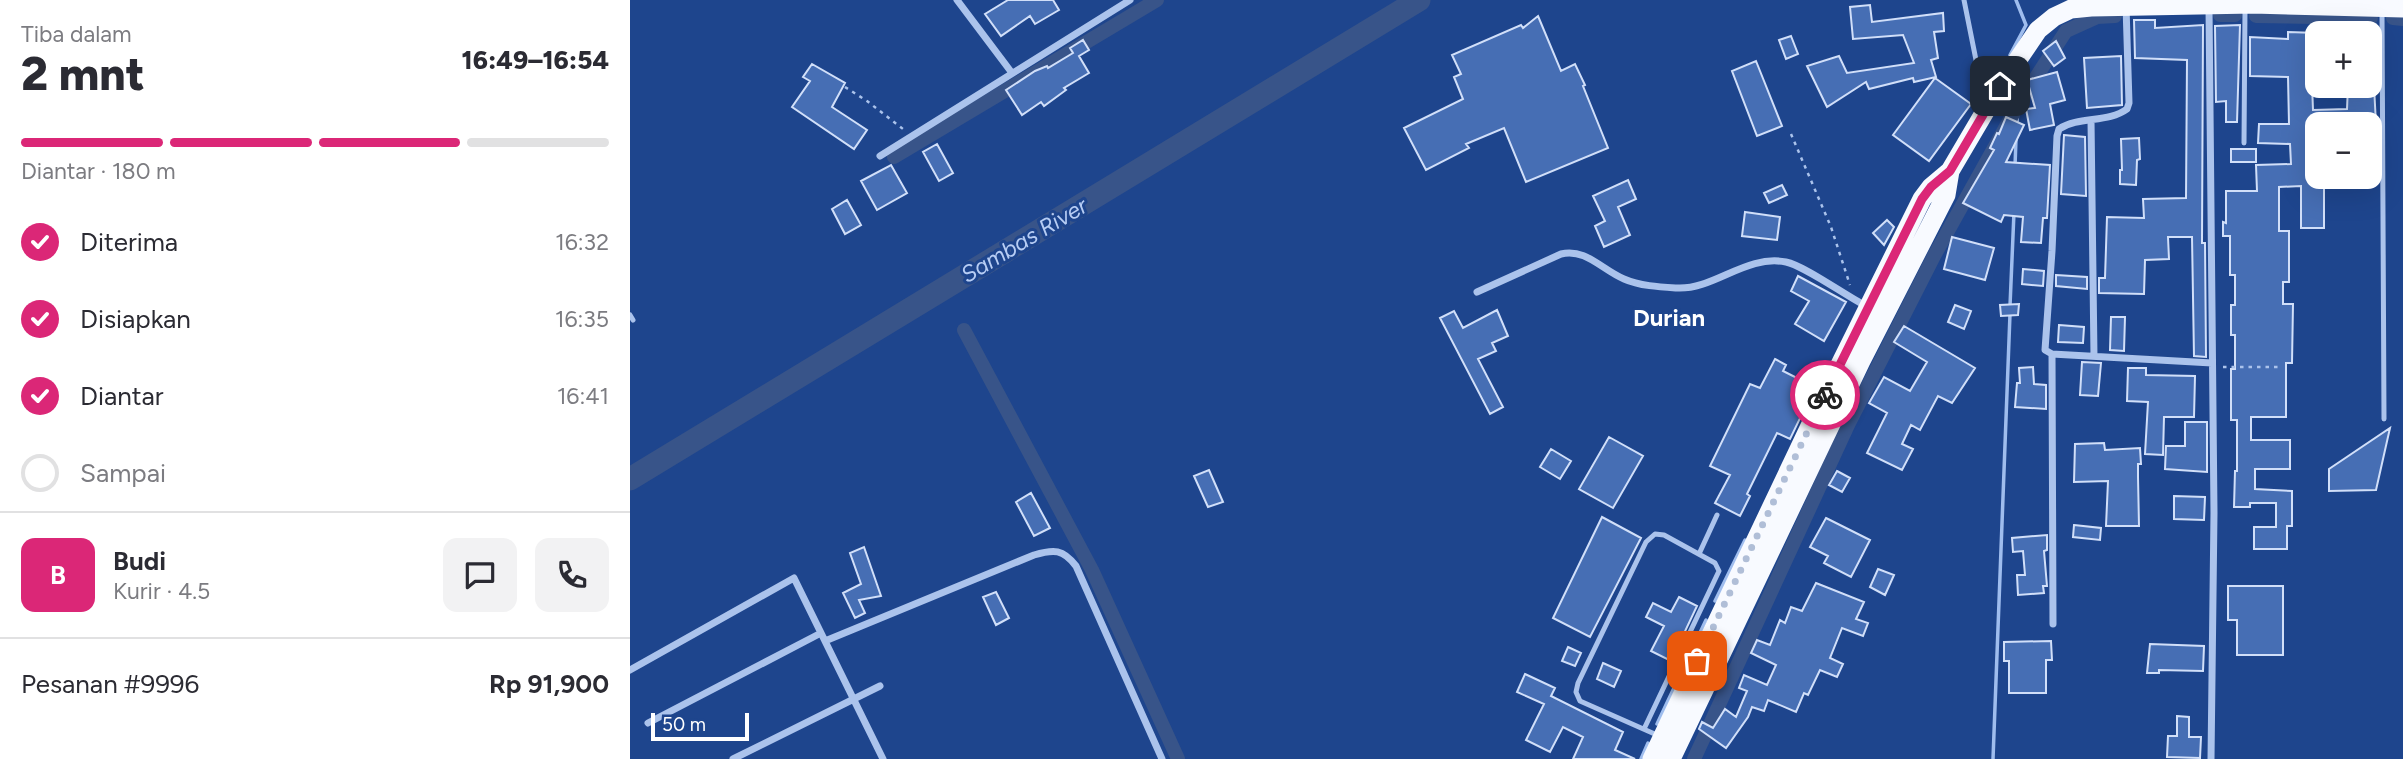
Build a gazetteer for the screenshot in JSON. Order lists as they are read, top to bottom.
{
  "districts": ["Durian"],
  "water": ["Sambas River"],
  "scale_bar": "50 m",
  "page": {
    "heading": ["2 mnt", "Tiba dalam", "16:49–16:54"],
    "panel": [
      "Budi",
      "Kurir · 4.5",
      "Pesanan #9996",
      "Rp 91,900"
    ],
    "map_buttons": ["+", "−"],
    "bar": "Diantar · 180 m",
    "list": [
      ["Diterima", "16:32"],
      ["Disiapkan", "16:35"],
      ["Diantar", "16:41"],
      "Sampai"
    ],
    "round": "B",
    "scale": "50 m"
  }
}
